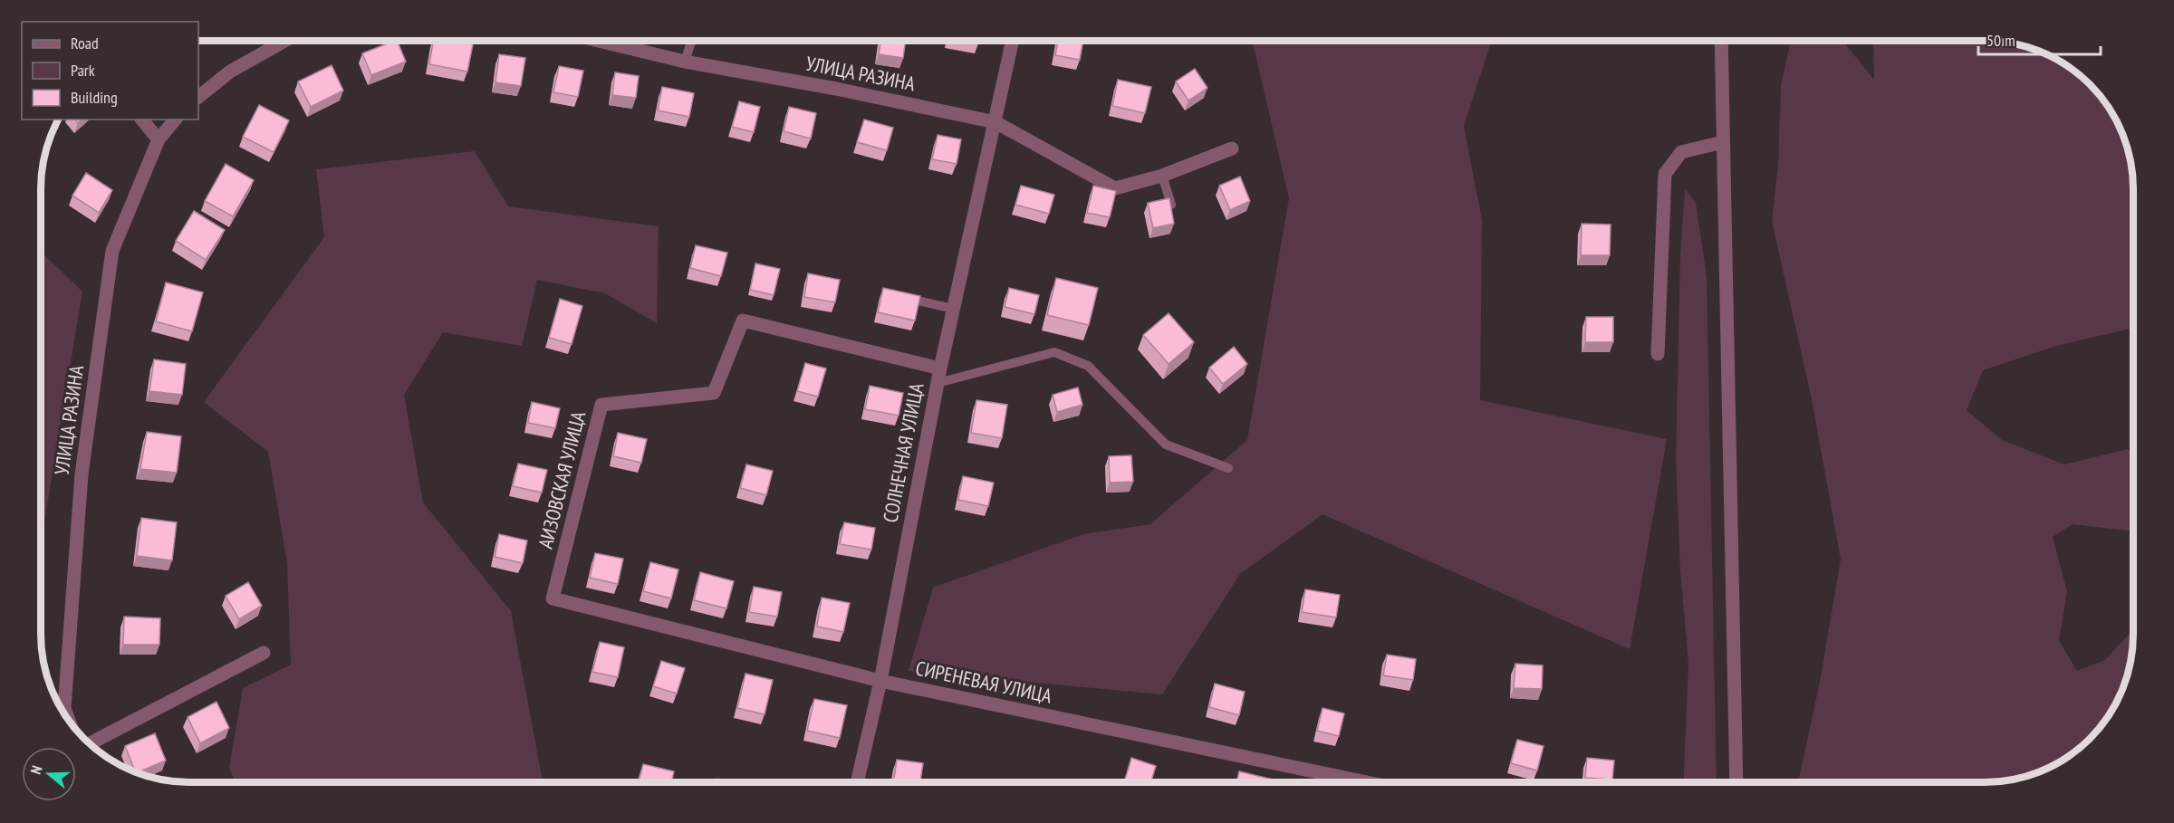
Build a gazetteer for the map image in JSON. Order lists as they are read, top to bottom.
{
  "streets": {
    "street": [
      "УЛИЦА РАЗИНА",
      "СОЛНЕЧНАЯ УЛИЦА",
      "АИЗОВСКАЯ УЛИЦА",
      "СИРЕНЕВАЯ УЛИЦА"
    ]
  },
  "crossings": [
    ["УЛИЦА РАЗИНА", "СОЛНЕЧНАЯ УЛИЦА"],
    ["СОЛНЕЧНАЯ УЛИЦА", "АИЗОВСКАЯ УЛИЦА"],
    ["СОЛНЕЧНАЯ УЛИЦА", "СИРЕНЕВАЯ УЛИЦА"],
    ["АИЗОВСКАЯ УЛИЦА", "СИРЕНЕВАЯ УЛИЦА"]
  ],
  "legend": ["Road", "Park", "Building"],
  "scale_bar": "50 m",
  "north": "left"
}
